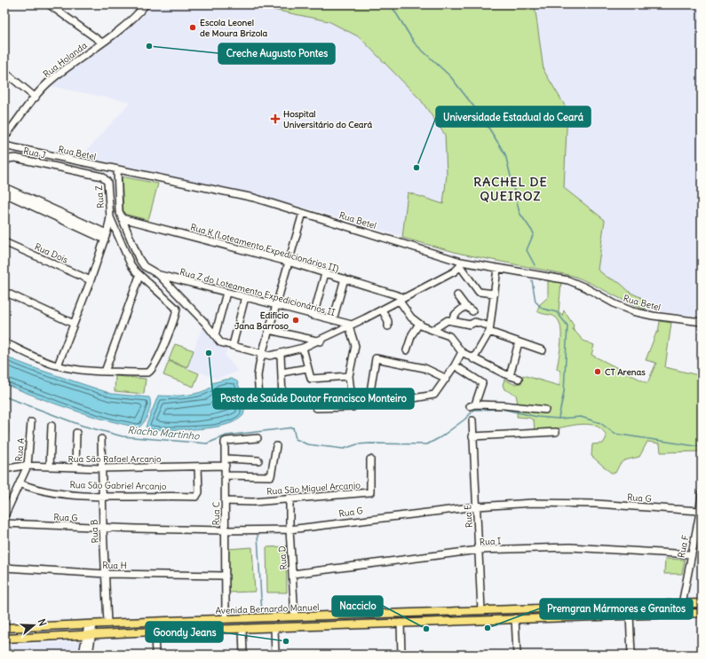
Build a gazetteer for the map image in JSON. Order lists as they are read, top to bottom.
{
  "streets": {
    "main road": ["Avenida Bernardo Manuel"],
    "street": [
      "Rua Holanda",
      "Rua J",
      "Rua Betel",
      "Rua Z",
      "Rua K (Loteamento Expedicionários II)",
      "Rua Dois",
      "Rua Z do Loteamento Expedicionários II",
      "Rua A",
      "Rua São Rafael Arcanjo",
      "Rua São Gabriel Arcanjo",
      "Rua São Miguel Arcanjo",
      "Rua G",
      "Rua C",
      "Rua E",
      "Rua B",
      "Rua I",
      "Rua F",
      "Rua D",
      "Rua H"
    ]
  },
  "crossings": [
    ["Rua J", "Rua Z"],
    ["Rua A", "Rua São Rafael Arcanjo"],
    ["Rua A", "Rua São Gabriel Arcanjo"],
    ["Rua São Rafael Arcanjo", "Rua São Gabriel Arcanjo"],
    ["Rua São Rafael Arcanjo", "Rua C"],
    ["Rua São Rafael Arcanjo", "Rua B"],
    ["Rua São Gabriel Arcanjo", "Rua B"],
    ["Rua São Miguel Arcanjo", "Rua C"],
    ["Rua São Miguel Arcanjo", "Rua D"],
    ["Rua G", "Rua C"],
    ["Rua G", "Rua E"],
    ["Rua G", "Rua B"],
    ["Rua G", "Rua F"],
    ["Rua G", "Rua D"],
    ["Rua C", "Rua H"],
    ["Rua C", "Avenida Bernardo Manuel"],
    ["Rua E", "Rua I"],
    ["Rua E", "Avenida Bernardo Manuel"],
    ["Rua B", "Rua H"],
    ["Rua B", "Avenida Bernardo Manuel"],
    ["Rua I", "Rua F"],
    ["Rua I", "Rua D"],
    ["Rua F", "Avenida Bernardo Manuel"],
    ["Rua D", "Avenida Bernardo Manuel"]
  ],
  "districts": ["RACHEL DE QUEIROZ"],
  "water": ["Riacho Martinho"],
  "places": {
    "other": [
      "Escola Leonel de Moura Brizola",
      "Creche Augusto Pontes",
      "Universidade Estadual do Ceará",
      "Edifício Jana Barroso",
      "Posto de Saúde Doutor Francisco Monteiro",
      "CT Arenas",
      "Premgran Mármores e Granitos",
      "Nacciclo",
      "Goondy Jeans"
    ],
    "health": ["Hospital Universitário do Ceará"]
  },
  "north": "right"
}
